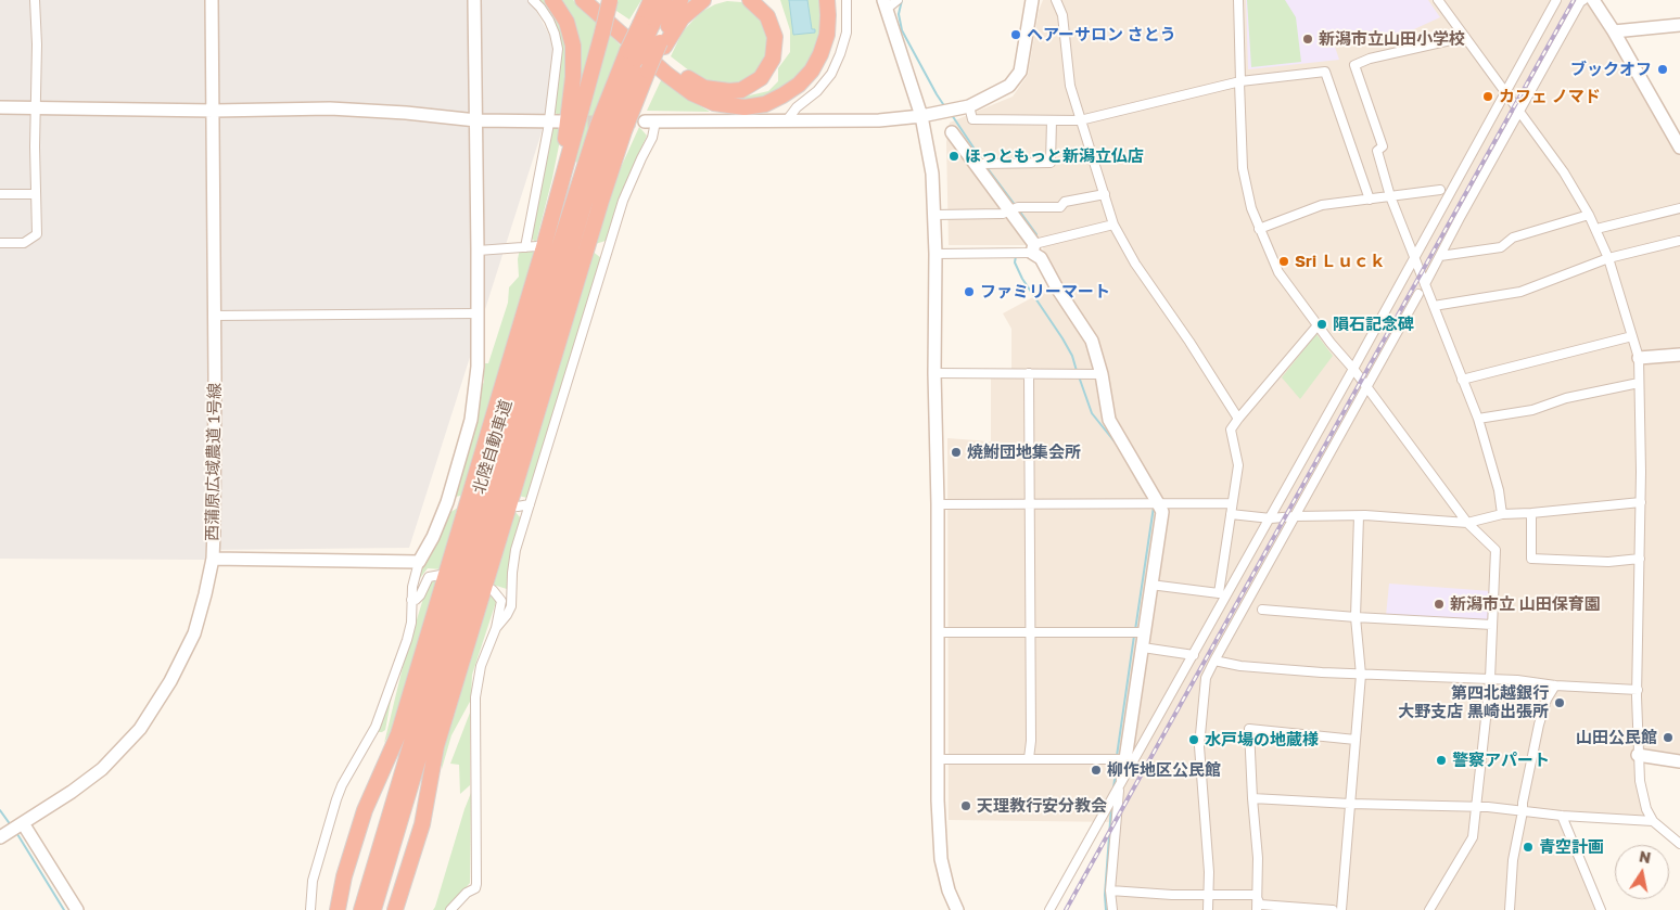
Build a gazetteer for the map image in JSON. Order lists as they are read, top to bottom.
{
  "streets": {
    "highway": ["北陸自動車道"],
    "street": ["西蒲原広域農道 1号線"]
  },
  "places": [
    "ヘアーサロン さとう",
    "新潟市立山田小学校",
    "ブックオフ",
    "カフェ ノマド",
    "ほっともっと新潟立仏店",
    "Sri Ｌｕｃｋ",
    "ファミリーマート",
    "隕石記念碑",
    "焼鮒団地集会所",
    "新潟市立 山田保育園",
    "第四北越銀行 大野支店 黒崎出張所",
    "山田公民館",
    "水戸場の地蔵様",
    "警察アパート",
    "柳作地区公民館",
    "天理教行安分教会",
    "青空計画"
  ],
  "north": "top"
}
